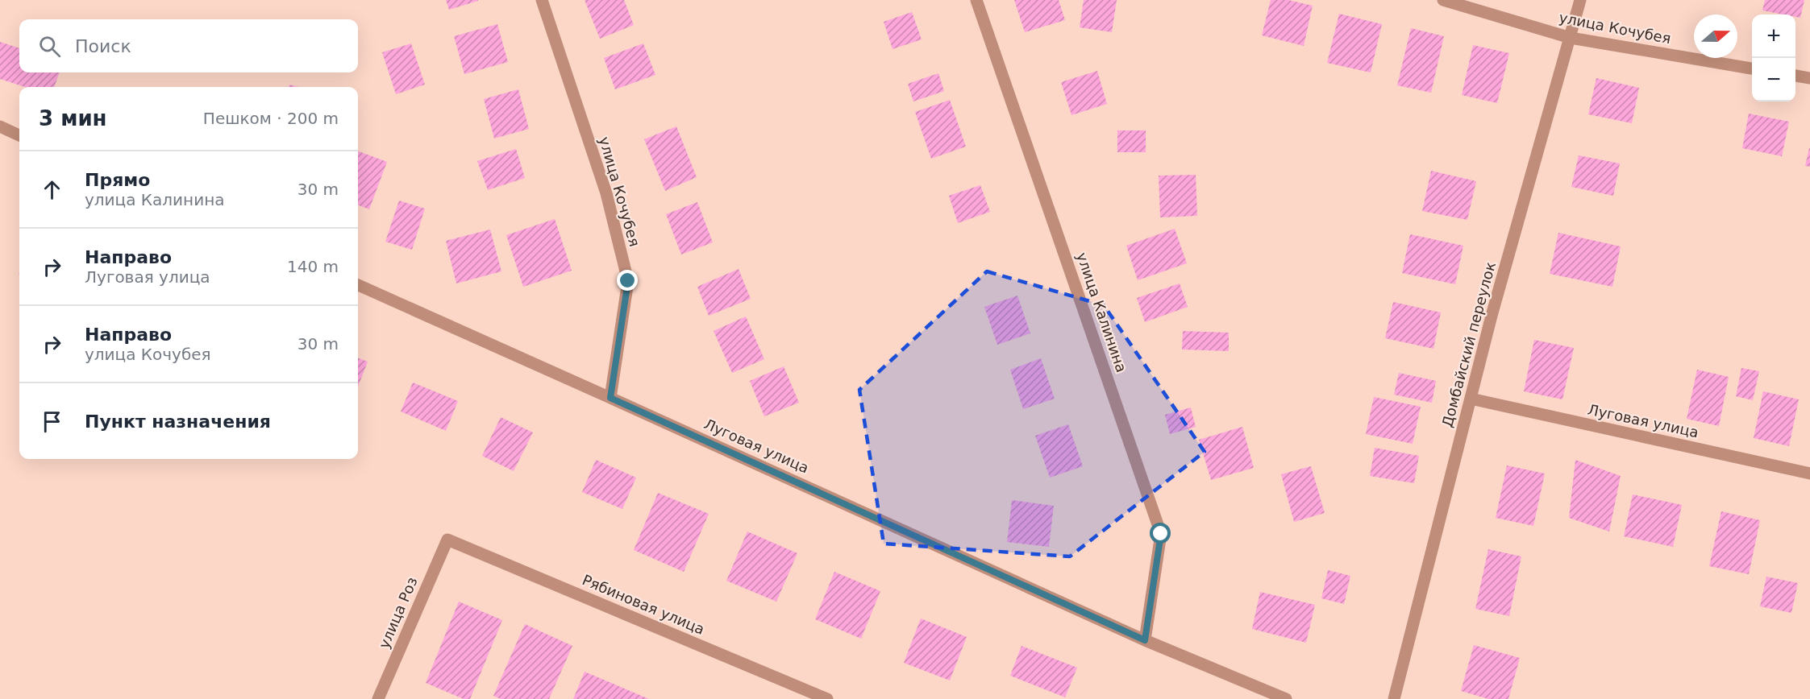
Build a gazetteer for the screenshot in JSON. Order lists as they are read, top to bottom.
{
  "streets": {
    "street": [
      "улица Кочубея",
      "улица Калинина",
      "Домбайский переулок",
      "Луговая улица",
      "Рябиновая улица",
      "улица Роз"
    ]
  },
  "crossings": [
    ["улица Кочубея", "Домбайский переулок"],
    ["улица Кочубея", "Луговая улица"],
    ["улица Калинина", "Луговая улица"],
    ["Домбайский переулок", "Луговая улица"],
    ["Рябиновая улица", "улица Роз"]
  ],
  "north": "right",
  "page": {
    "map_buttons": ["+", "−"],
    "search": "Поиск",
    "heading": ["3 мин", "Пешком · 200 m"],
    "list": [
      ["Прямо", "улица Калинина", "30 m"],
      ["Направо", "Луговая улица", "140 m"],
      ["Направо", "улица Кочубея", "30 m"],
      "Пункт назначения"
    ]
  }
}
